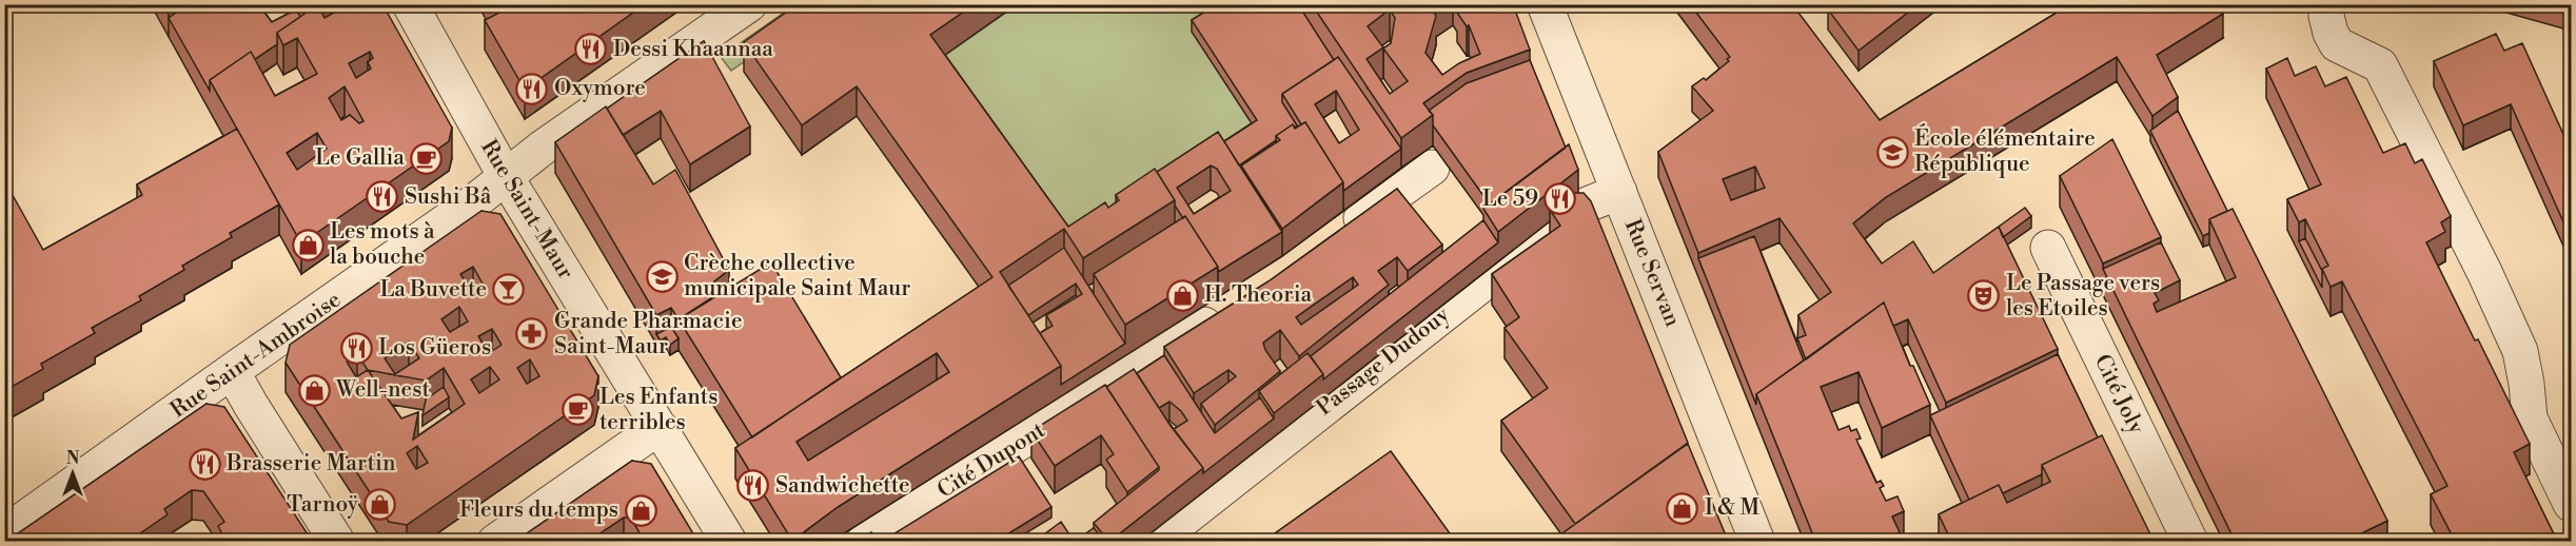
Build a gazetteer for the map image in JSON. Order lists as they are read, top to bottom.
{
  "streets": {
    "street": [
      "Rue Saint-Maur",
      "Rue Servan",
      "Rue Saint-Ambroise",
      "Passage Dudouy",
      "Cité Joly",
      "Cité Dupont"
    ]
  },
  "crossings": [
    ["Rue Saint-Maur", "Rue Saint-Ambroise"],
    ["Rue Servan", "Passage Dudouy"]
  ],
  "places": {
    "restaurant": [
      "Dessi Khaannaa",
      "Oxymore",
      "Sushi Bâ",
      "Le 59",
      "Los Güeros",
      "Brasserie Martin",
      "Sandwichette"
    ],
    "school or university": ["École élémentaire République", "Crèche collective municipale Saint Maur"],
    "cafe": ["Le Gallia", "Les Enfants terribles"],
    "shop": [
      "Les mots à la bouche",
      "H. Theoria",
      "Well-nest",
      "Tarnoÿ",
      "I & M",
      "Fleurs du temps"
    ],
    "bar": ["La Buvette"],
    "theatre": ["Le Passage vers les Etoiles"],
    "pharmacy": ["Grande Pharmacie Saint-Maur"]
  },
  "north": "top"
}
